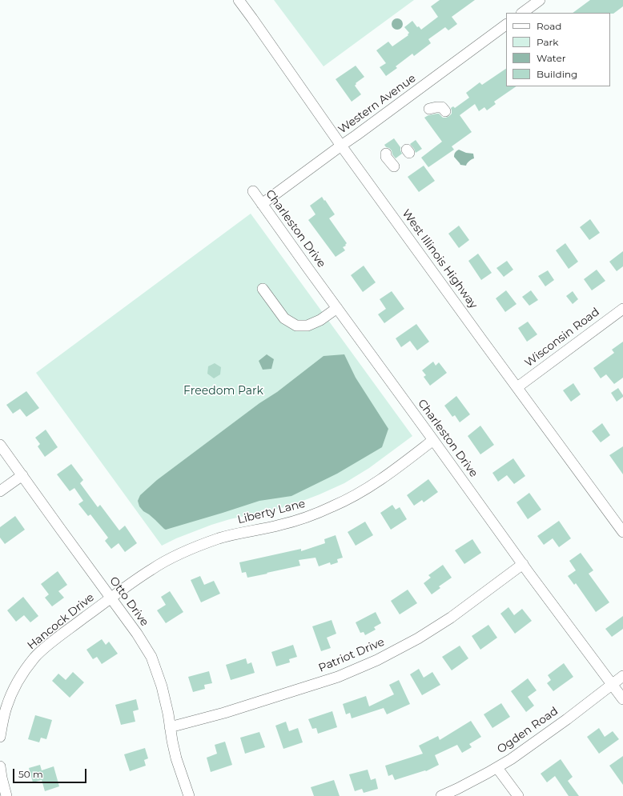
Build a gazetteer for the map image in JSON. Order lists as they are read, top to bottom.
{
  "streets": {
    "street": [
      "Western Avenue",
      "Charleston Drive",
      "West Illinois Highway",
      "Wisconsin Road",
      "Liberty Lane",
      "Otto Drive",
      "Hancock Drive",
      "Patriot Drive",
      "Ogden Road"
    ]
  },
  "crossings": [
    ["Western Avenue", "Charleston Drive"],
    ["Western Avenue", "West Illinois Highway"],
    ["Charleston Drive", "Liberty Lane"],
    ["Charleston Drive", "Patriot Drive"],
    ["Charleston Drive", "Ogden Road"],
    ["West Illinois Highway", "Wisconsin Road"],
    ["Liberty Lane", "Otto Drive"],
    ["Liberty Lane", "Hancock Drive"],
    ["Otto Drive", "Hancock Drive"],
    ["Otto Drive", "Patriot Drive"]
  ],
  "parks": ["Freedom Park"],
  "legend": [
    "Road",
    "Park",
    "Water",
    "Building"
  ],
  "scale_bar": "50 m"
}
